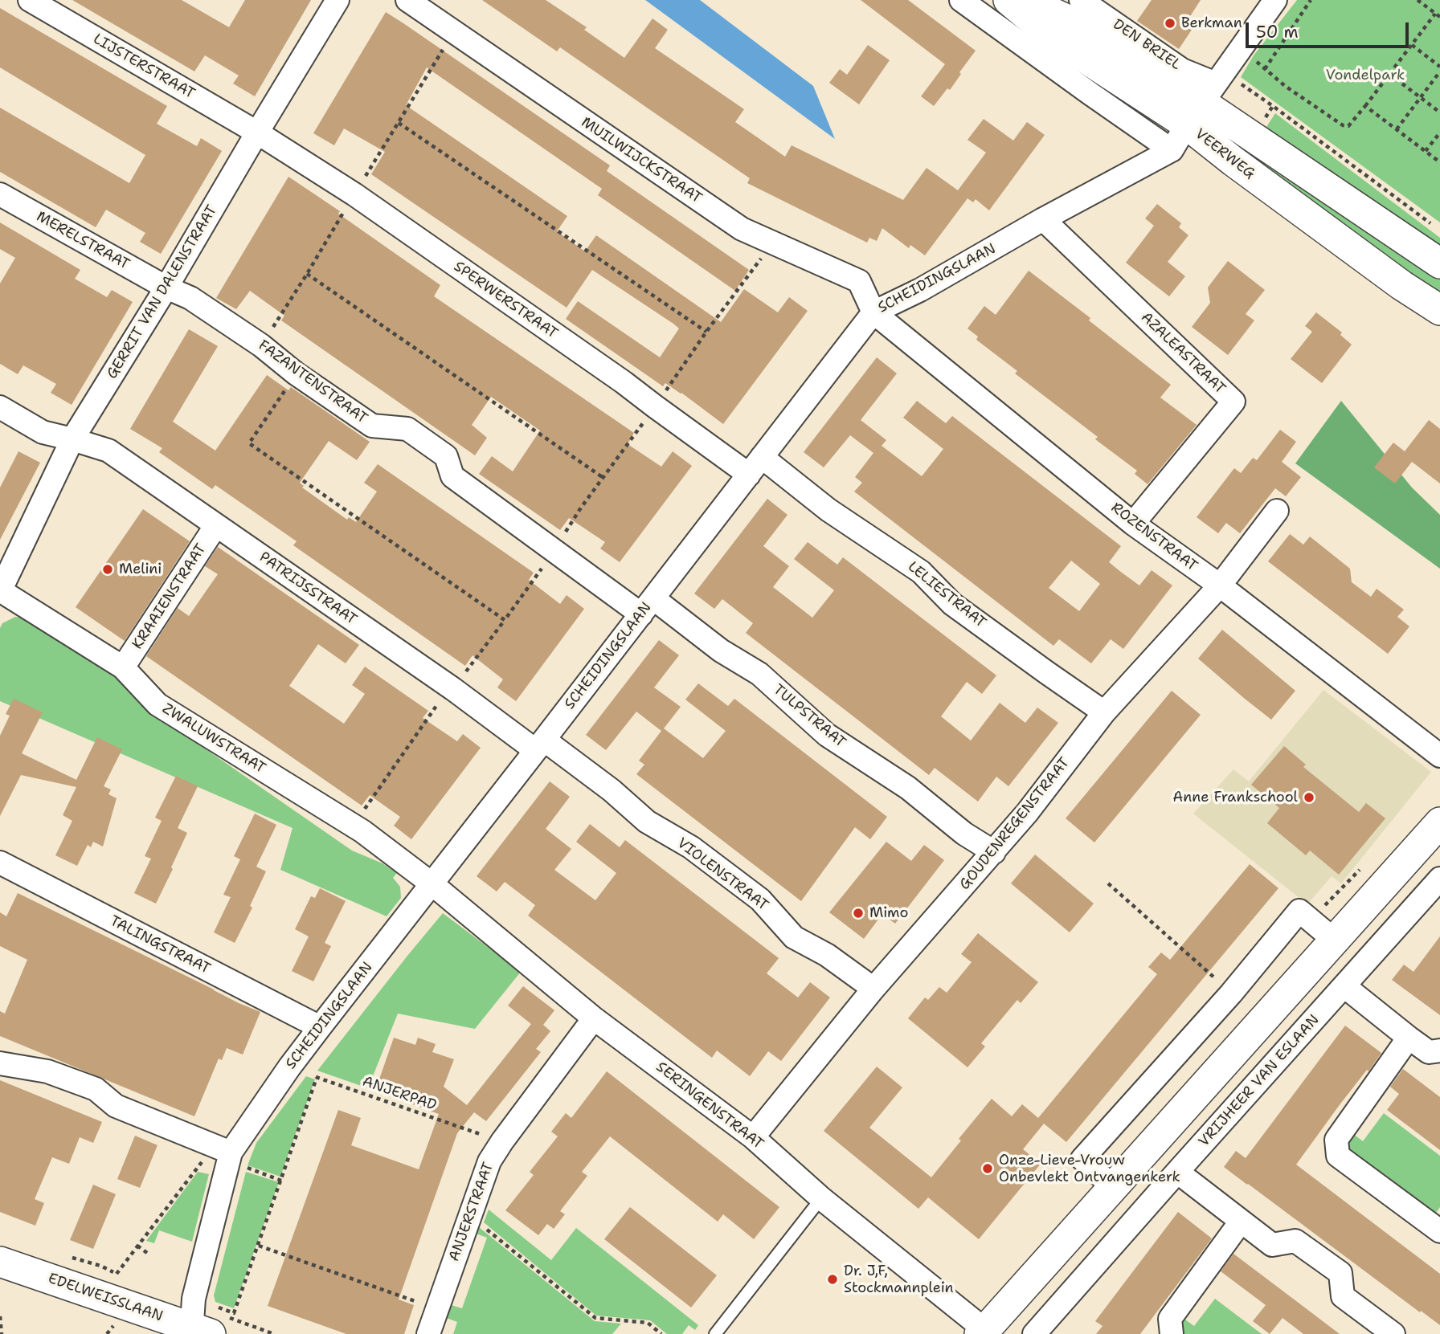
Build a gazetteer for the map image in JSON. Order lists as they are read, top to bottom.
{
  "streets": {
    "street": [
      "DEN BRIEL",
      "LIJSTERSTRAAT",
      "VEERWEG",
      "MUILWIJCKSTRAAT",
      "MERELSTRAAT",
      "SCHEIDINGSLAAN",
      "GERRIT VAN DALENSTRAAT",
      "SPERWERSTRAAT",
      "AZALEASTRAAT",
      "FAZANTENSTRAAT",
      "ROZENSTRAAT",
      "PATRIJSSTRAAT",
      "LELIESTRAAT",
      "KRAAIENSTRAAT",
      "TULPSTRAAT",
      "ZWALUWSTRAAT",
      "GOUDENREGENSTRAAT",
      "VIOLENSTRAAT",
      "TALINGSTRAAT",
      "VRIJHEER VAN ESLAAN",
      "SERINGENSTRAAT",
      "ANJERSTRAAT",
      "EDELWEISSLAAN"
    ],
    "path": ["ANJERPAD"]
  },
  "crossings": [
    ["DEN BRIEL", "VEERWEG"],
    ["LIJSTERSTRAAT", "GERRIT VAN DALENSTRAAT"],
    ["LIJSTERSTRAAT", "SPERWERSTRAAT"],
    ["MUILWIJCKSTRAAT", "SCHEIDINGSLAAN"],
    ["MUILWIJCKSTRAAT", "ROZENSTRAAT"],
    ["MERELSTRAAT", "GERRIT VAN DALENSTRAAT"],
    ["MERELSTRAAT", "FAZANTENSTRAAT"],
    ["SCHEIDINGSLAAN", "SPERWERSTRAAT"],
    ["SCHEIDINGSLAAN", "AZALEASTRAAT"],
    ["SCHEIDINGSLAAN", "FAZANTENSTRAAT"],
    ["SCHEIDINGSLAAN", "ROZENSTRAAT"],
    ["SCHEIDINGSLAAN", "PATRIJSSTRAAT"],
    ["SCHEIDINGSLAAN", "LELIESTRAAT"],
    ["SCHEIDINGSLAAN", "TULPSTRAAT"],
    ["SCHEIDINGSLAAN", "ZWALUWSTRAAT"],
    ["SCHEIDINGSLAAN", "VIOLENSTRAAT"],
    ["SCHEIDINGSLAAN", "TALINGSTRAAT"],
    ["SCHEIDINGSLAAN", "ANJERPAD"],
    ["SCHEIDINGSLAAN", "SERINGENSTRAAT"],
    ["SCHEIDINGSLAAN", "EDELWEISSLAAN"],
    ["GERRIT VAN DALENSTRAAT", "SPERWERSTRAAT"],
    ["GERRIT VAN DALENSTRAAT", "FAZANTENSTRAAT"],
    ["GERRIT VAN DALENSTRAAT", "PATRIJSSTRAAT"],
    ["GERRIT VAN DALENSTRAAT", "ZWALUWSTRAAT"],
    ["SPERWERSTRAAT", "LELIESTRAAT"],
    ["AZALEASTRAAT", "ROZENSTRAAT"],
    ["FAZANTENSTRAAT", "TULPSTRAAT"],
    ["ROZENSTRAAT", "GOUDENREGENSTRAAT"],
    ["PATRIJSSTRAAT", "KRAAIENSTRAAT"],
    ["PATRIJSSTRAAT", "VIOLENSTRAAT"],
    ["LELIESTRAAT", "GOUDENREGENSTRAAT"],
    ["KRAAIENSTRAAT", "ZWALUWSTRAAT"],
    ["TULPSTRAAT", "GOUDENREGENSTRAAT"],
    ["ZWALUWSTRAAT", "SERINGENSTRAAT"],
    ["GOUDENREGENSTRAAT", "VIOLENSTRAAT"],
    ["GOUDENREGENSTRAAT", "SERINGENSTRAAT"],
    ["ANJERPAD", "ANJERSTRAAT"],
    ["SERINGENSTRAAT", "ANJERSTRAAT"]
  ],
  "parks": ["Vondelpark"],
  "places": [
    "Berkman",
    "Melini",
    "Anne Frankschool",
    "Mimo",
    "Onze-Lieve-Vrouw Onbevlekt Ontvangenkerk",
    "Dr. J,F, Stockmannplein"
  ],
  "scale_bar": "50 m"
}
